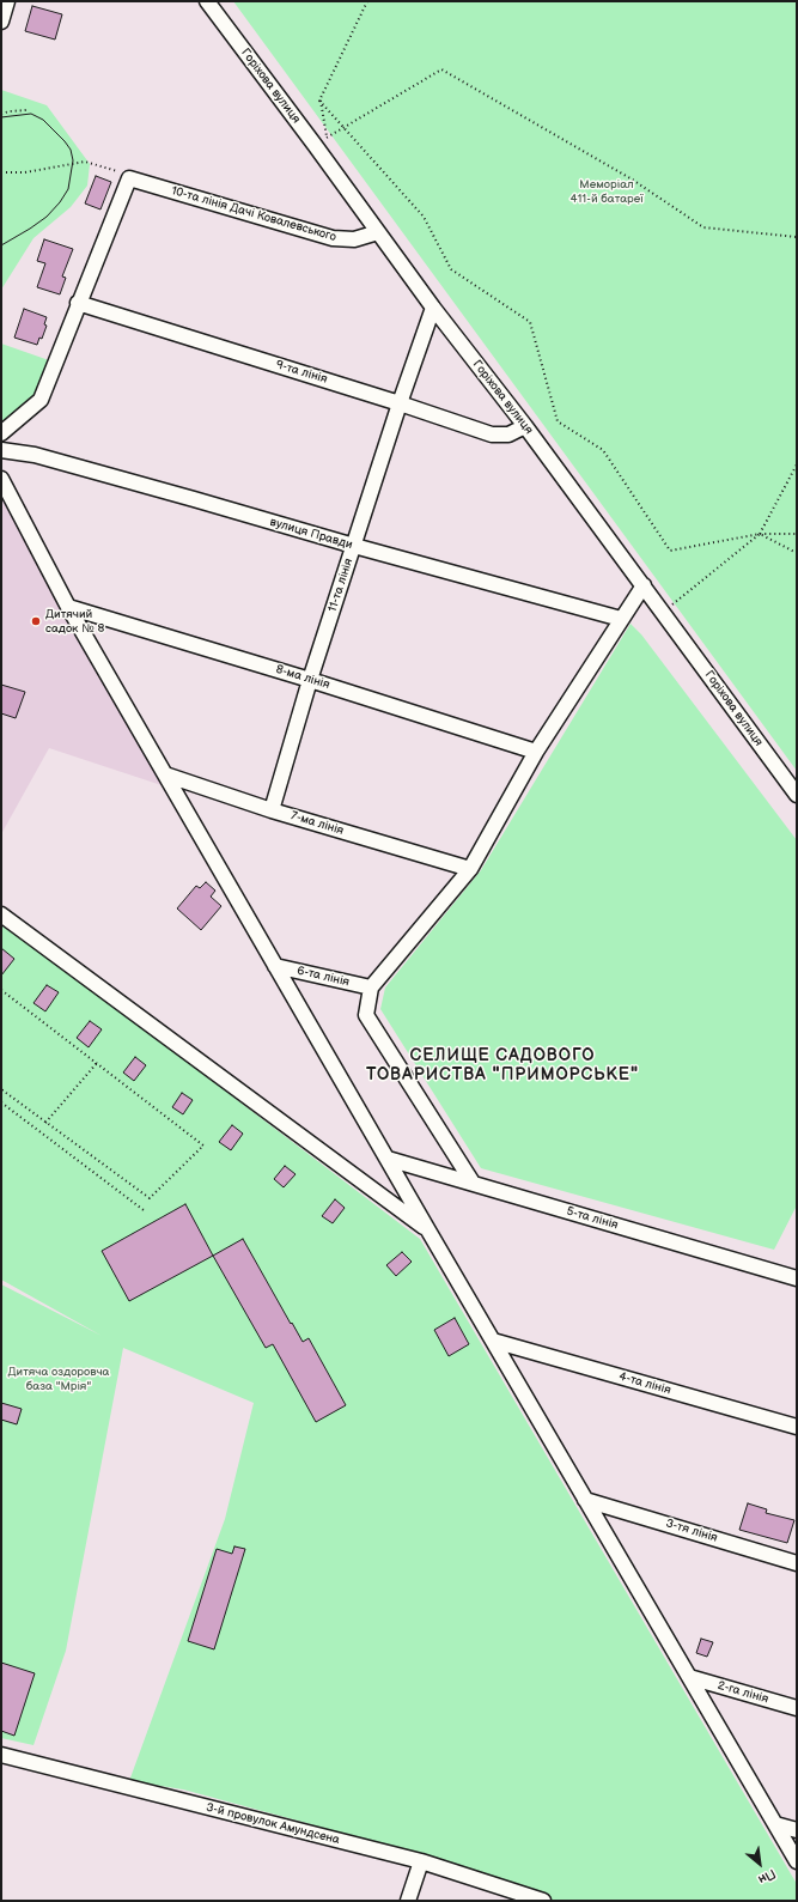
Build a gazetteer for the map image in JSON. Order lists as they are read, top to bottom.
{
  "streets": {
    "street": [
      "Горіхова вулиця",
      "10-та лінія Дачі Ковалевського",
      "9-та лінія",
      "вулиця Правди",
      "11-та лінія",
      "8-ма лінія",
      "7-ма лінія",
      "6-та лінія",
      "5-та лінія",
      "4-та лінія",
      "3-тя лінія",
      "2-га лінія",
      "3-й провулок Амундсена"
    ]
  },
  "crossings": [
    ["Горіхова вулиця", "10-та лінія Дачі Ковалевського"],
    ["Горіхова вулиця", "9-та лінія"],
    ["Горіхова вулиця", "11-та лінія"],
    ["9-та лінія", "11-та лінія"],
    ["вулиця Правди", "11-та лінія"],
    ["11-та лінія", "8-ма лінія"],
    ["11-та лінія", "7-ма лінія"]
  ],
  "districts": ["СЕЛИЩЕ САДОВОГО ТОВАРИСТВА \"ПРИМОРСЬКЕ\""],
  "parks": ["Меморіал 411-й батареї", "Дитяча оздоровча база \"Мрія\""],
  "places": ["Дитячий садок № 8"],
  "north": "bottom right"
}
